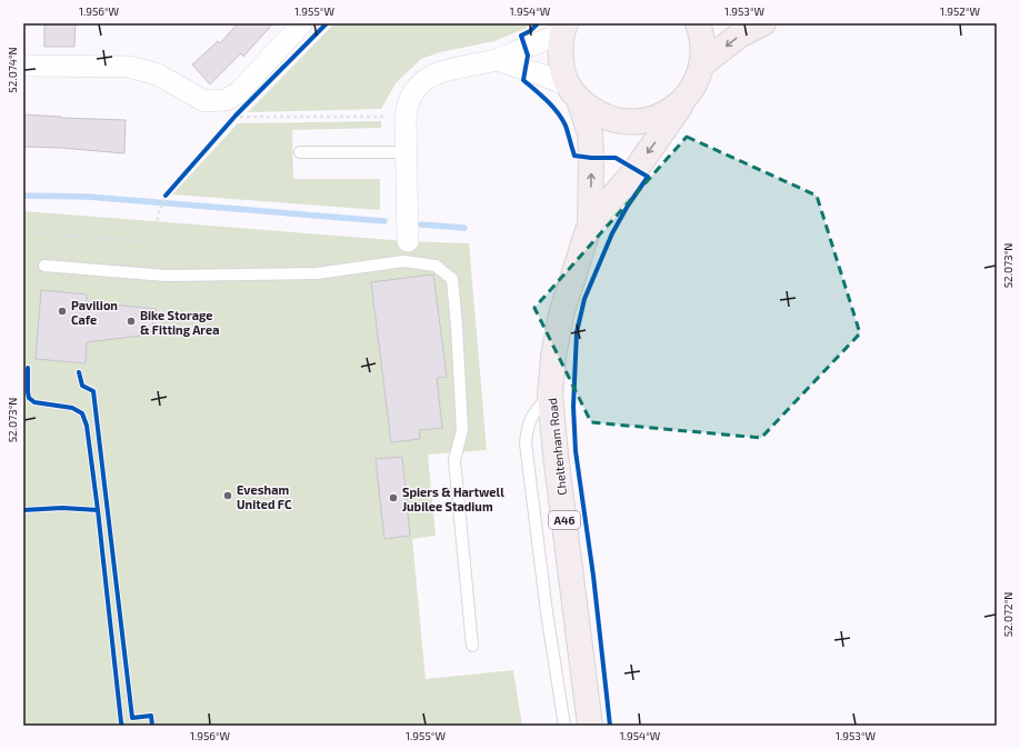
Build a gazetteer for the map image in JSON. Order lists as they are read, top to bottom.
{
  "streets": {
    "highway": ["Cheltenham Road", "A46"]
  },
  "places": [
    "Pavilion Cafe",
    "Bike Storage & Fitting Area",
    "Evesham United FC",
    "Spiers & Hartwell Jubilee Stadium"
  ],
  "coordinates": [
    "1.956°W",
    "1.955°W",
    "1.954°W",
    "1.953°W",
    "1.952°W",
    "52.074°N",
    "52.073°N",
    "52.072°N"
  ]
}
